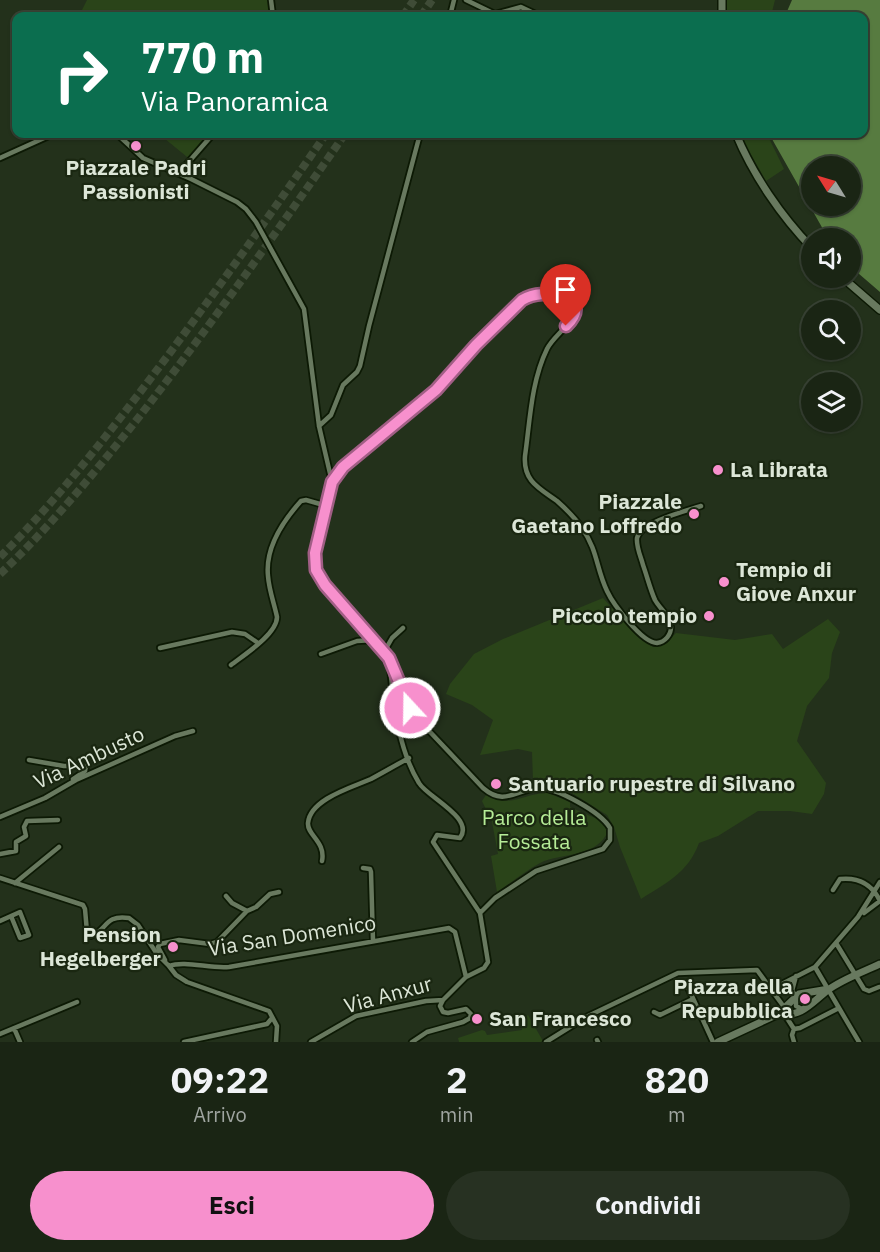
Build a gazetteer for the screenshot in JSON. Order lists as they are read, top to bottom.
{
  "streets": {
    "street": ["Via Ambusto", "Via San Domenico", "Via Anxur"]
  },
  "crossings": [
    ["Via San Domenico", "Via Anxur"]
  ],
  "parks": ["Parco della Fossata"],
  "places": [
    "Piazzale Padri Passionisti",
    "La Librata",
    "Piazzale Gaetano Loffredo",
    "Tempio di Giove Anxur",
    "Piccolo tempio",
    "Santuario rupestre di Silvano",
    "Pension Hegelberger",
    "Piazza della Repubblica",
    "San Francesco"
  ],
  "north": "top left",
  "page": {
    "turn": ["770 m", "Via Panoramica"],
    "eta": [
      "09:22",
      "Arrivo",
      "2",
      "min",
      "820",
      "m"
    ],
    "buttons": ["Esci", "Condividi"]
  }
}
